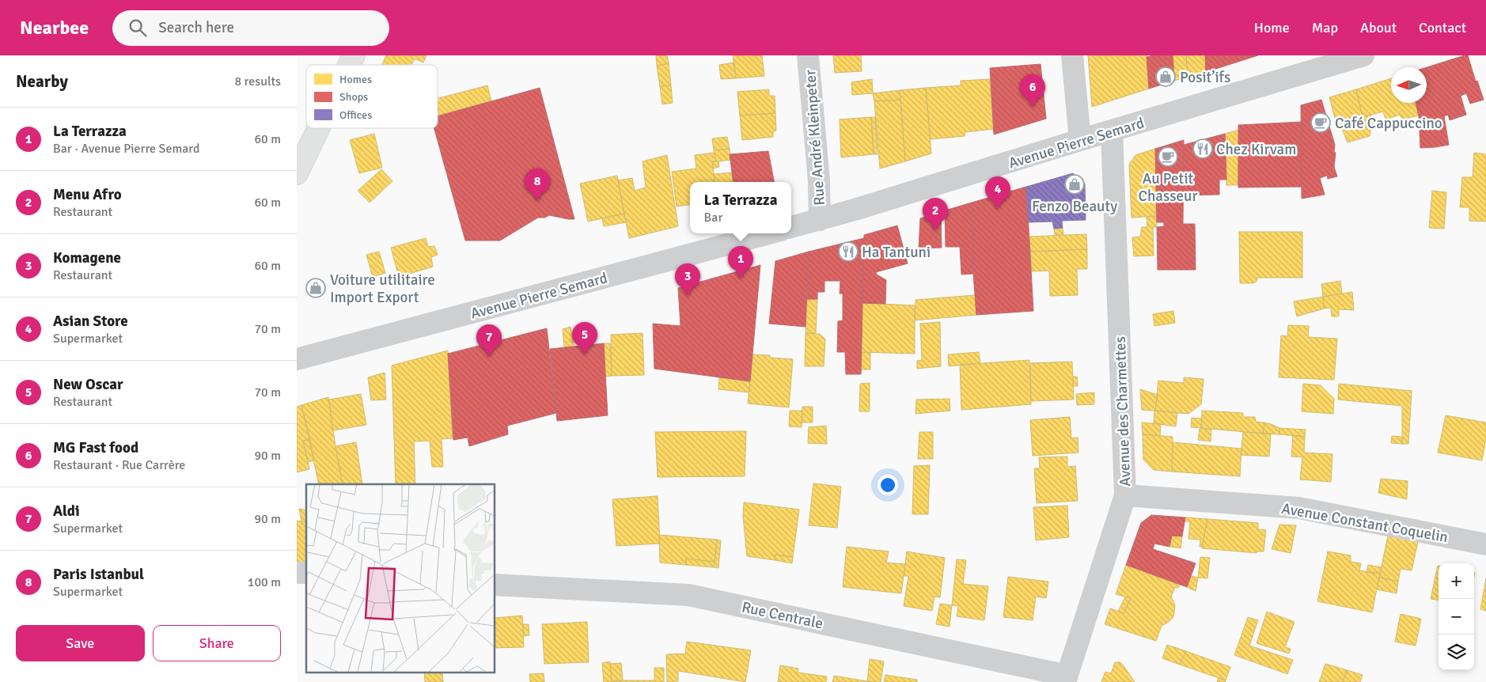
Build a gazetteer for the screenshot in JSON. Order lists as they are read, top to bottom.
{
  "streets": {
    "street": [
      "Rue André Kleinpeter",
      "Avenue Pierre Semard",
      "Avenue des Charmettes",
      "Avenue Constant Coquelin",
      "Rue Centrale"
    ]
  },
  "crossings": [
    ["Rue André Kleinpeter", "Avenue Pierre Semard"],
    ["Avenue Pierre Semard", "Avenue des Charmettes"],
    ["Avenue des Charmettes", "Avenue Constant Coquelin"],
    ["Avenue des Charmettes", "Rue Centrale"]
  ],
  "places": {
    "shop": ["Posit’ifs", "Fenzo Beauty", "Voiture utilitaire Import Export"],
    "cafe": ["Café Cappuccino", "Au Petit Chasseur"],
    "restaurant": ["Chez Kirvam", "Ha Tantuni"]
  },
  "legend": ["Homes", "Shops", "Offices"],
  "north": "left",
  "page": {
    "header": "Nearbee",
    "search": "Search here",
    "nav": [
      "Home",
      "Map",
      "About",
      "Contact"
    ],
    "heading": ["Nearby", "8 results"],
    "pins": [
      "6",
      "8",
      "4",
      "2",
      "1",
      "3",
      "5",
      "7"
    ],
    "list": [
      {
        "mark": "1",
        "name": "La Terrazza",
        "note": "Bar · Avenue Pierre Semard",
        "value": "60 m"
      },
      {
        "mark": "2",
        "name": "Menu Afro",
        "note": "Restaurant",
        "value": "60 m"
      },
      {
        "mark": "3",
        "name": "Komagene",
        "note": "Restaurant",
        "value": "60 m"
      },
      {
        "mark": "4",
        "name": "Asian Store",
        "note": "Supermarket",
        "value": "70 m"
      },
      {
        "mark": "5",
        "name": "New Oscar",
        "note": "Restaurant",
        "value": "70 m"
      },
      {
        "mark": "6",
        "name": "MG Fast food",
        "note": "Restaurant · Rue Carrère",
        "value": "90 m"
      },
      {
        "mark": "7",
        "name": "Aldi",
        "note": "Supermarket",
        "value": "90 m"
      },
      {
        "mark": "8",
        "name": "Paris Istanbul",
        "note": "Supermarket",
        "value": "100 m"
      }
    ],
    "popup": ["La Terrazza", "Bar"],
    "map_buttons": ["+", "−"],
    "buttons": ["Save", "Share"]
  }
}
